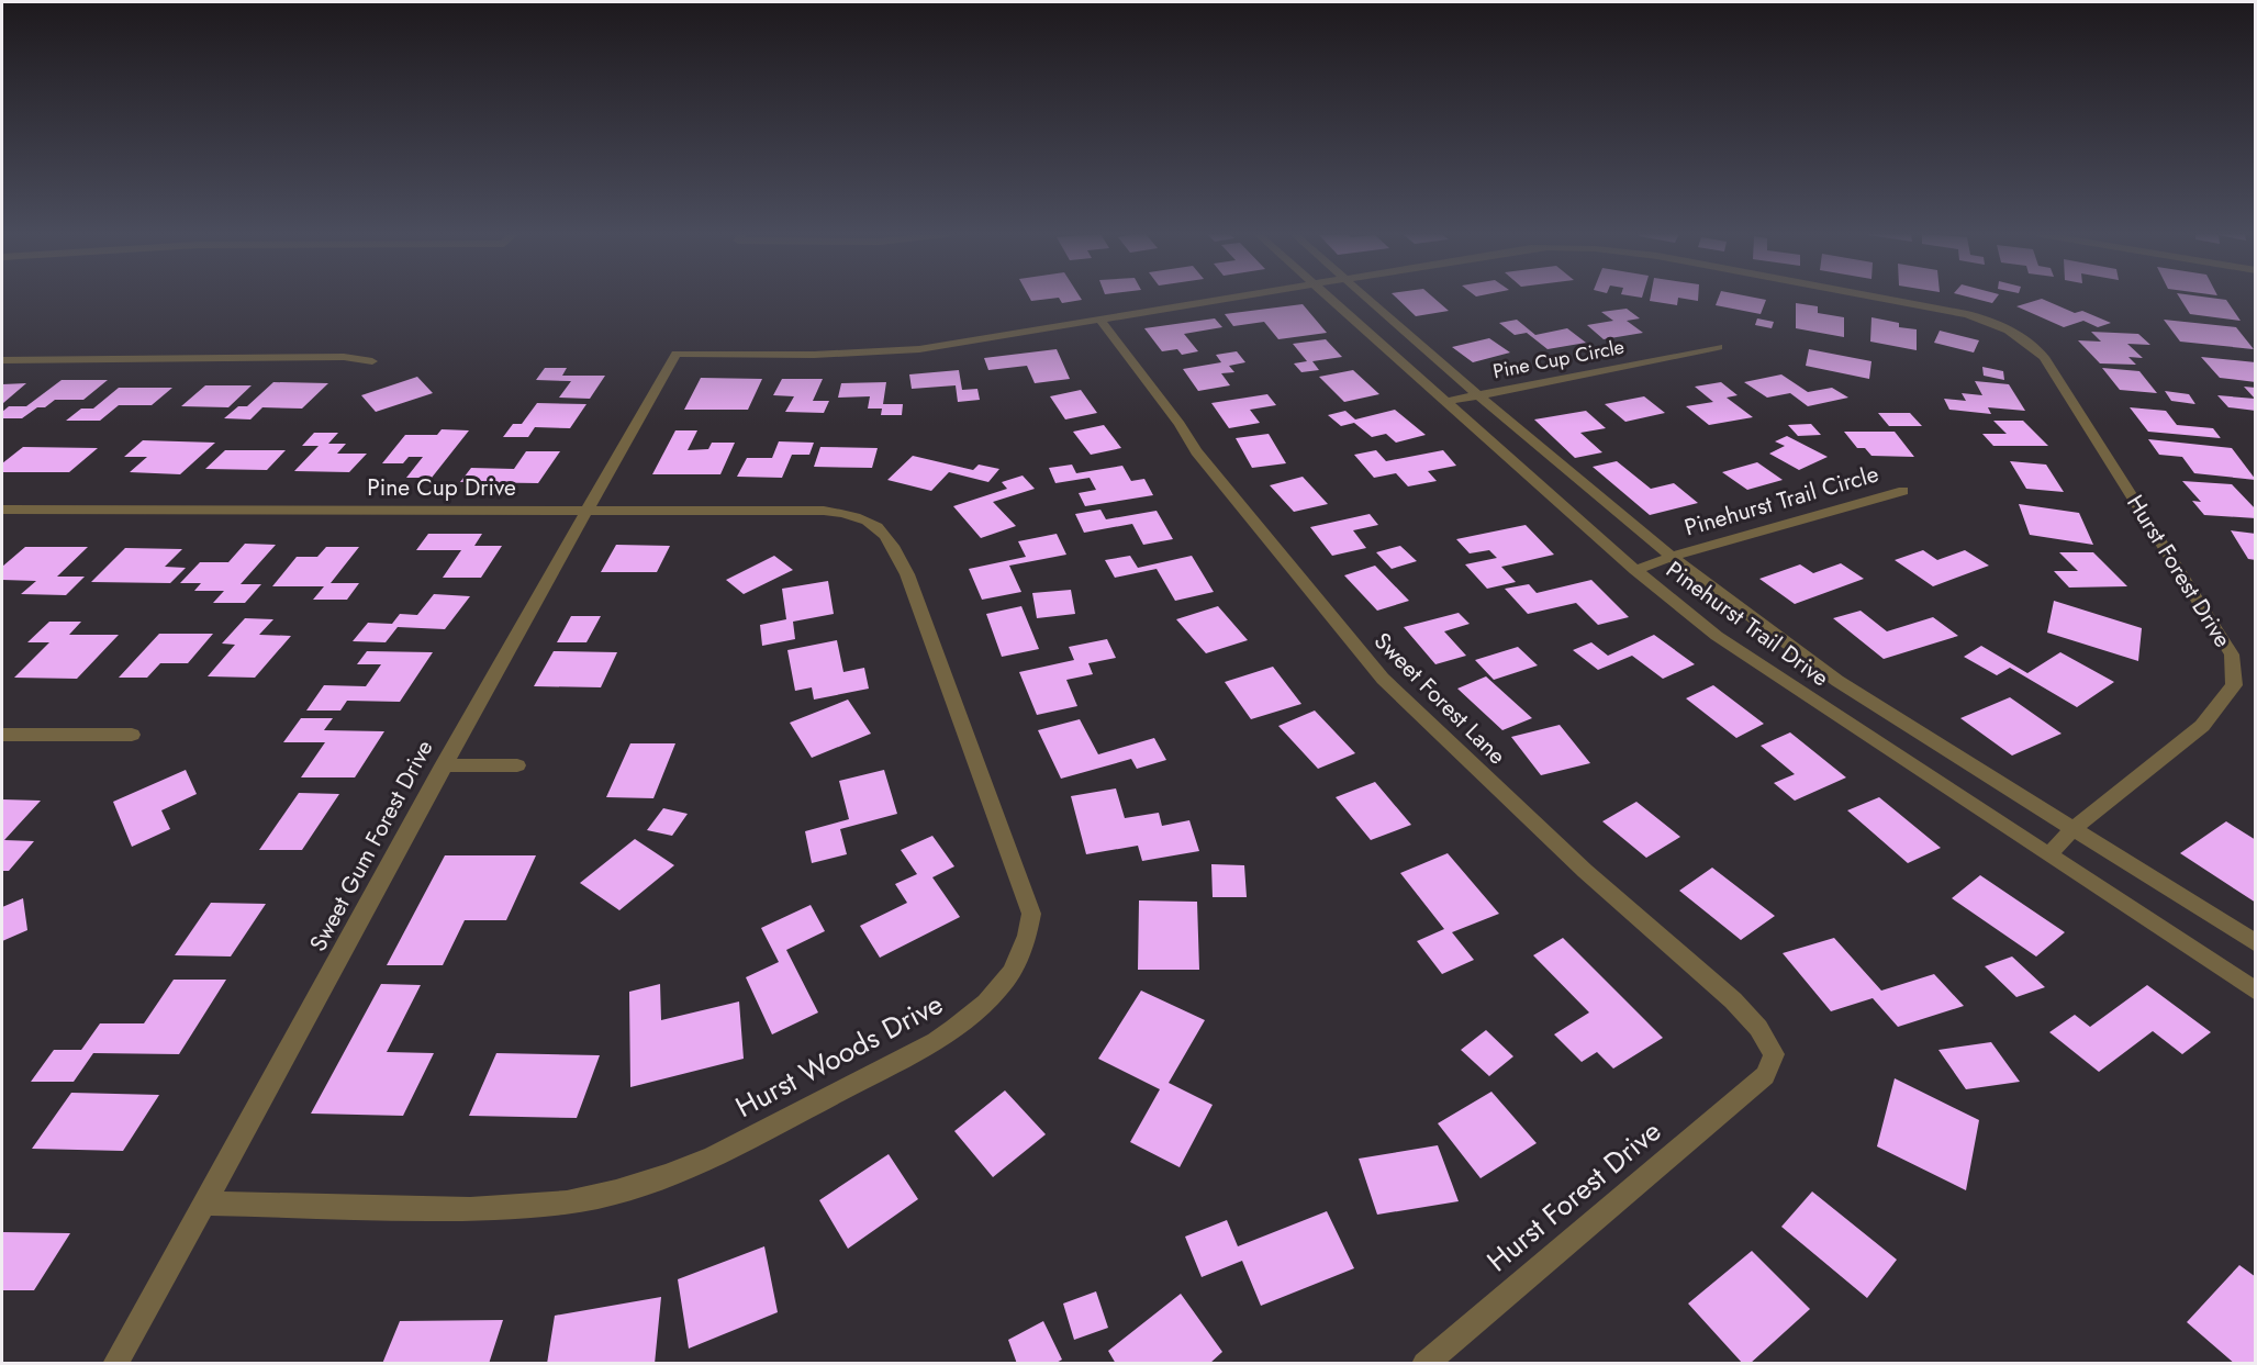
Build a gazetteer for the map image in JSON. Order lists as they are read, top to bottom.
{
  "streets": {
    "street": [
      "Pine Cup Circle",
      "Pine Cup Drive",
      "Pinehurst Trail Circle",
      "Hurst Forest Drive",
      "Pinehurst Trail Drive",
      "Sweet Forest Lane",
      "Sweet Gum Forest Drive",
      "Hurst Woods Drive"
    ]
  },
  "crossings": [
    ["Pine Cup Circle", "Pinehurst Trail Drive"],
    ["Pine Cup Drive", "Sweet Gum Forest Drive"],
    ["Pine Cup Drive", "Hurst Woods Drive"],
    ["Pinehurst Trail Circle", "Pinehurst Trail Drive"],
    ["Hurst Forest Drive", "Pinehurst Trail Drive"],
    ["Hurst Forest Drive", "Sweet Forest Lane"],
    ["Hurst Forest Drive", "Sweet Gum Forest Drive"],
    ["Sweet Gum Forest Drive", "Hurst Woods Drive"]
  ]
}
